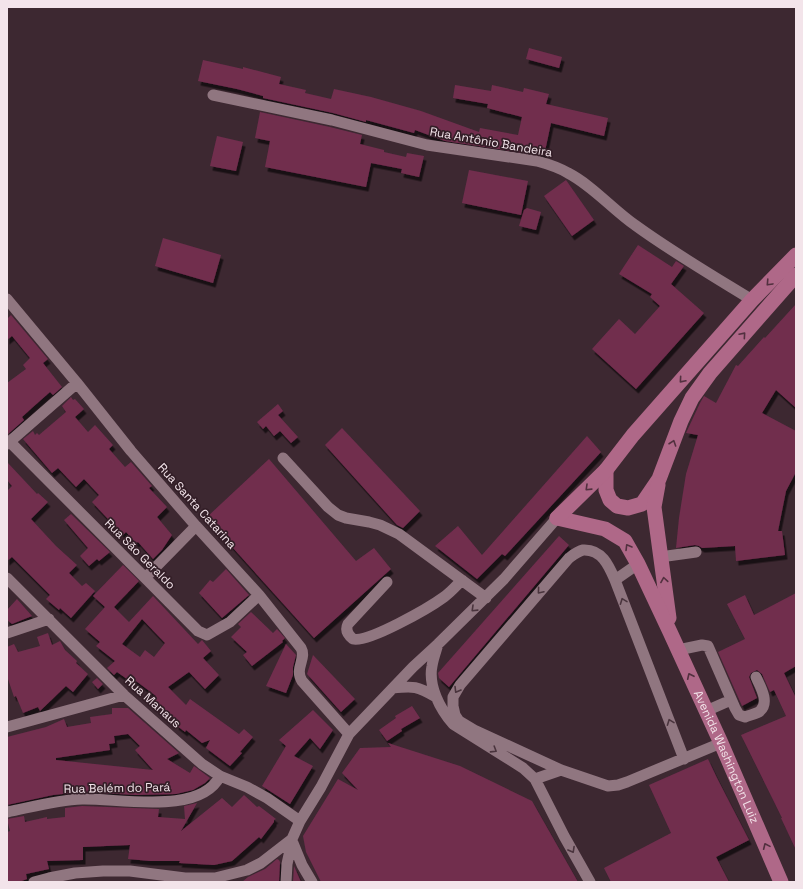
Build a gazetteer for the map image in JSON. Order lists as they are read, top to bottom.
{
  "streets": {
    "main road": ["Avenida Washington Luiz"],
    "street": [
      "Rua Antônio Bandeira",
      "Rua Santa Catarina",
      "Rua São Geraldo",
      "Rua Manaus",
      "Rua Belém do Pará"
    ]
  },
  "crossings": [
    ["Rua Santa Catarina", "Rua São Geraldo"],
    ["Rua Manaus", "Rua Belém do Pará"]
  ],
  "one_way": ["Avenida Washington Luiz"]
}
